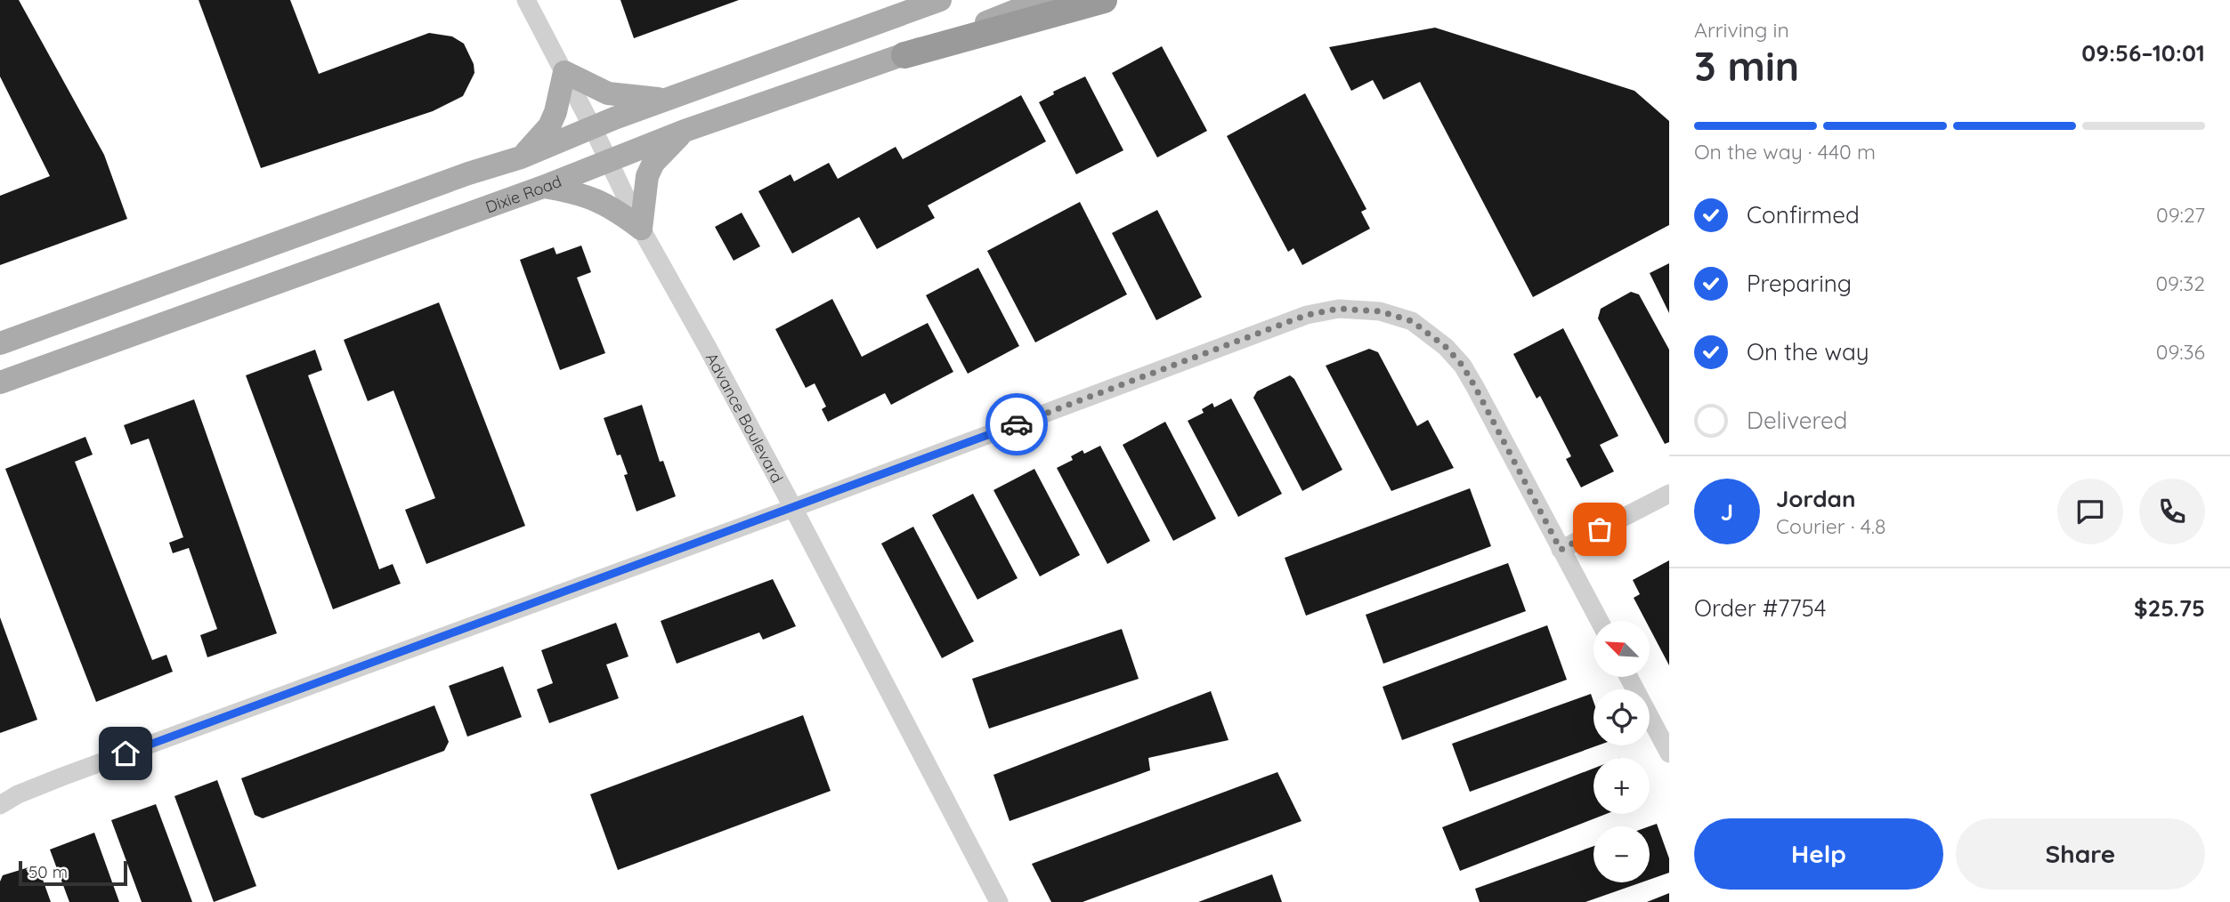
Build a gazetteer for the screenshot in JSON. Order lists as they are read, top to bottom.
{
  "streets": {
    "main road": ["Dixie Road"],
    "street": ["Advance Boulevard"]
  },
  "crossings": [
    ["Dixie Road", "Advance Boulevard"]
  ],
  "scale_bar": "50 m",
  "north": "top left",
  "page": {
    "heading": ["3 min", "Arriving in", "09:56–10:01"],
    "panel": [
      "Jordan",
      "Courier · 4.8",
      "Order #7754",
      "$25.75"
    ],
    "bar": "On the way · 440 m",
    "list": [
      ["Confirmed", "09:27"],
      ["Preparing", "09:32"],
      ["On the way", "09:36"],
      "Delivered"
    ],
    "round": "J",
    "map_buttons": ["+", "−"],
    "buttons": ["Help", "Share"],
    "scale": "50 m"
  }
}
